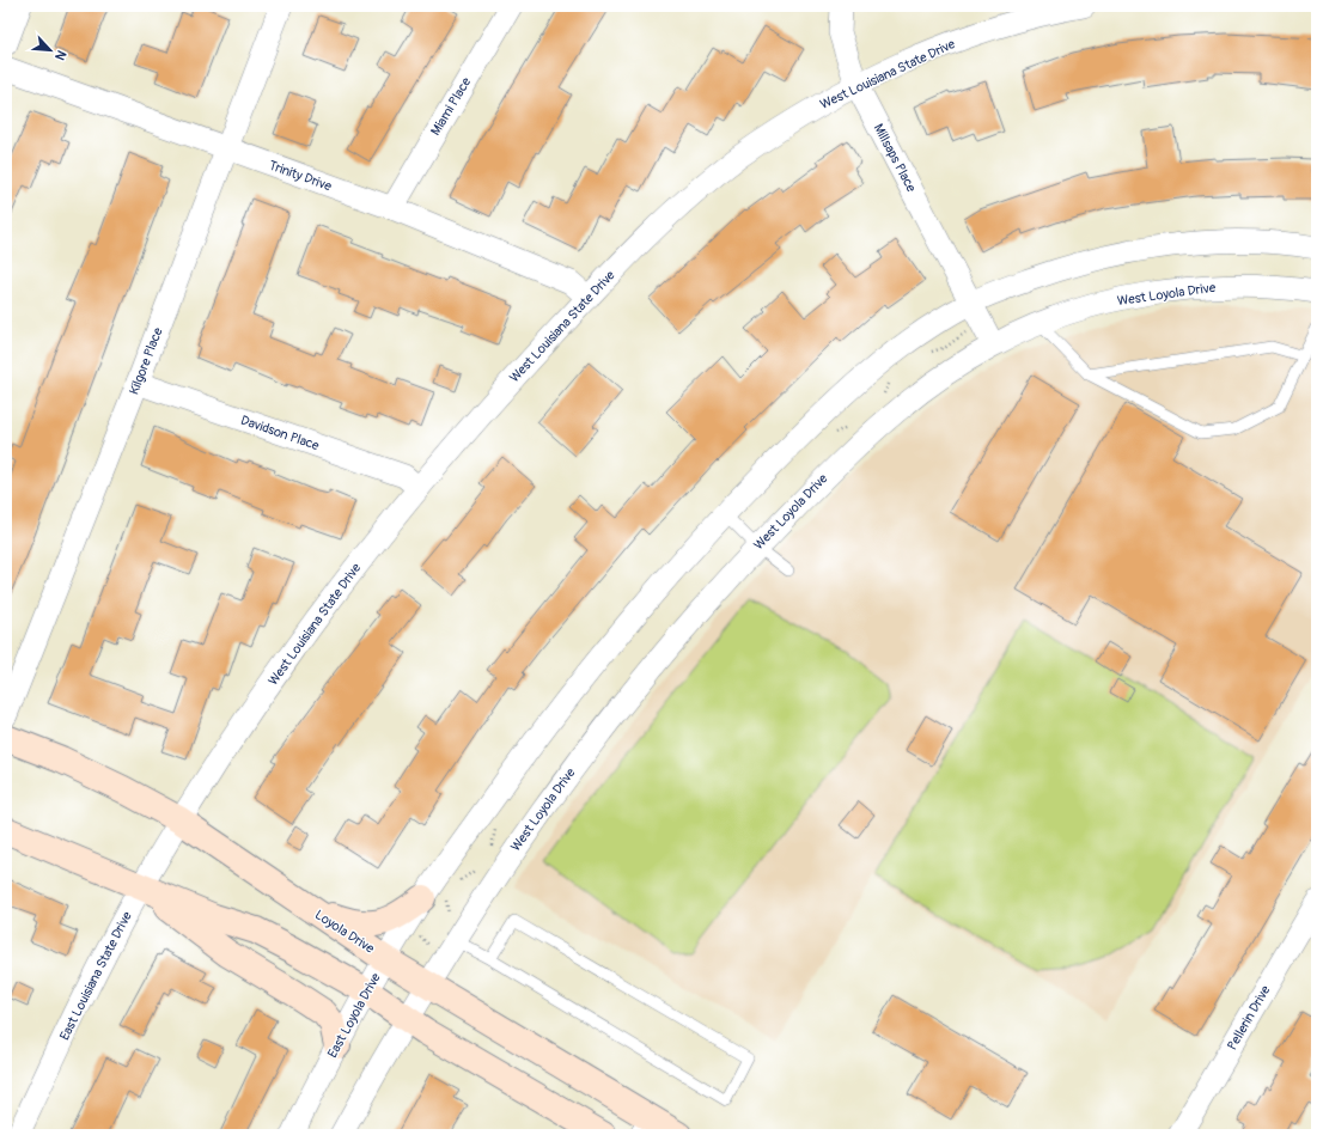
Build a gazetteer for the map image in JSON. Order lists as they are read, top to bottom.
{
  "streets": {
    "main road": ["Loyola Drive"],
    "street": [
      "West Louisiana State Drive",
      "Miami Place",
      "Millsaps Place",
      "Trinity Drive",
      "West Loyola Drive",
      "Kilgore Place",
      "Davidson Place",
      "East Louisiana State Drive",
      "East Loyola Drive",
      "Pellerin Drive"
    ]
  },
  "crossings": [
    ["West Louisiana State Drive", "Millsaps Place"],
    ["West Louisiana State Drive", "Trinity Drive"],
    ["West Louisiana State Drive", "Davidson Place"],
    ["West Louisiana State Drive", "Loyola Drive"],
    ["West Louisiana State Drive", "East Louisiana State Drive"],
    ["Miami Place", "Trinity Drive"],
    ["Millsaps Place", "West Loyola Drive"],
    ["Trinity Drive", "Kilgore Place"],
    ["West Loyola Drive", "Loyola Drive"],
    ["Kilgore Place", "Davidson Place"],
    ["Loyola Drive", "East Louisiana State Drive"],
    ["Loyola Drive", "East Loyola Drive"]
  ],
  "north": "bottom right"
}
